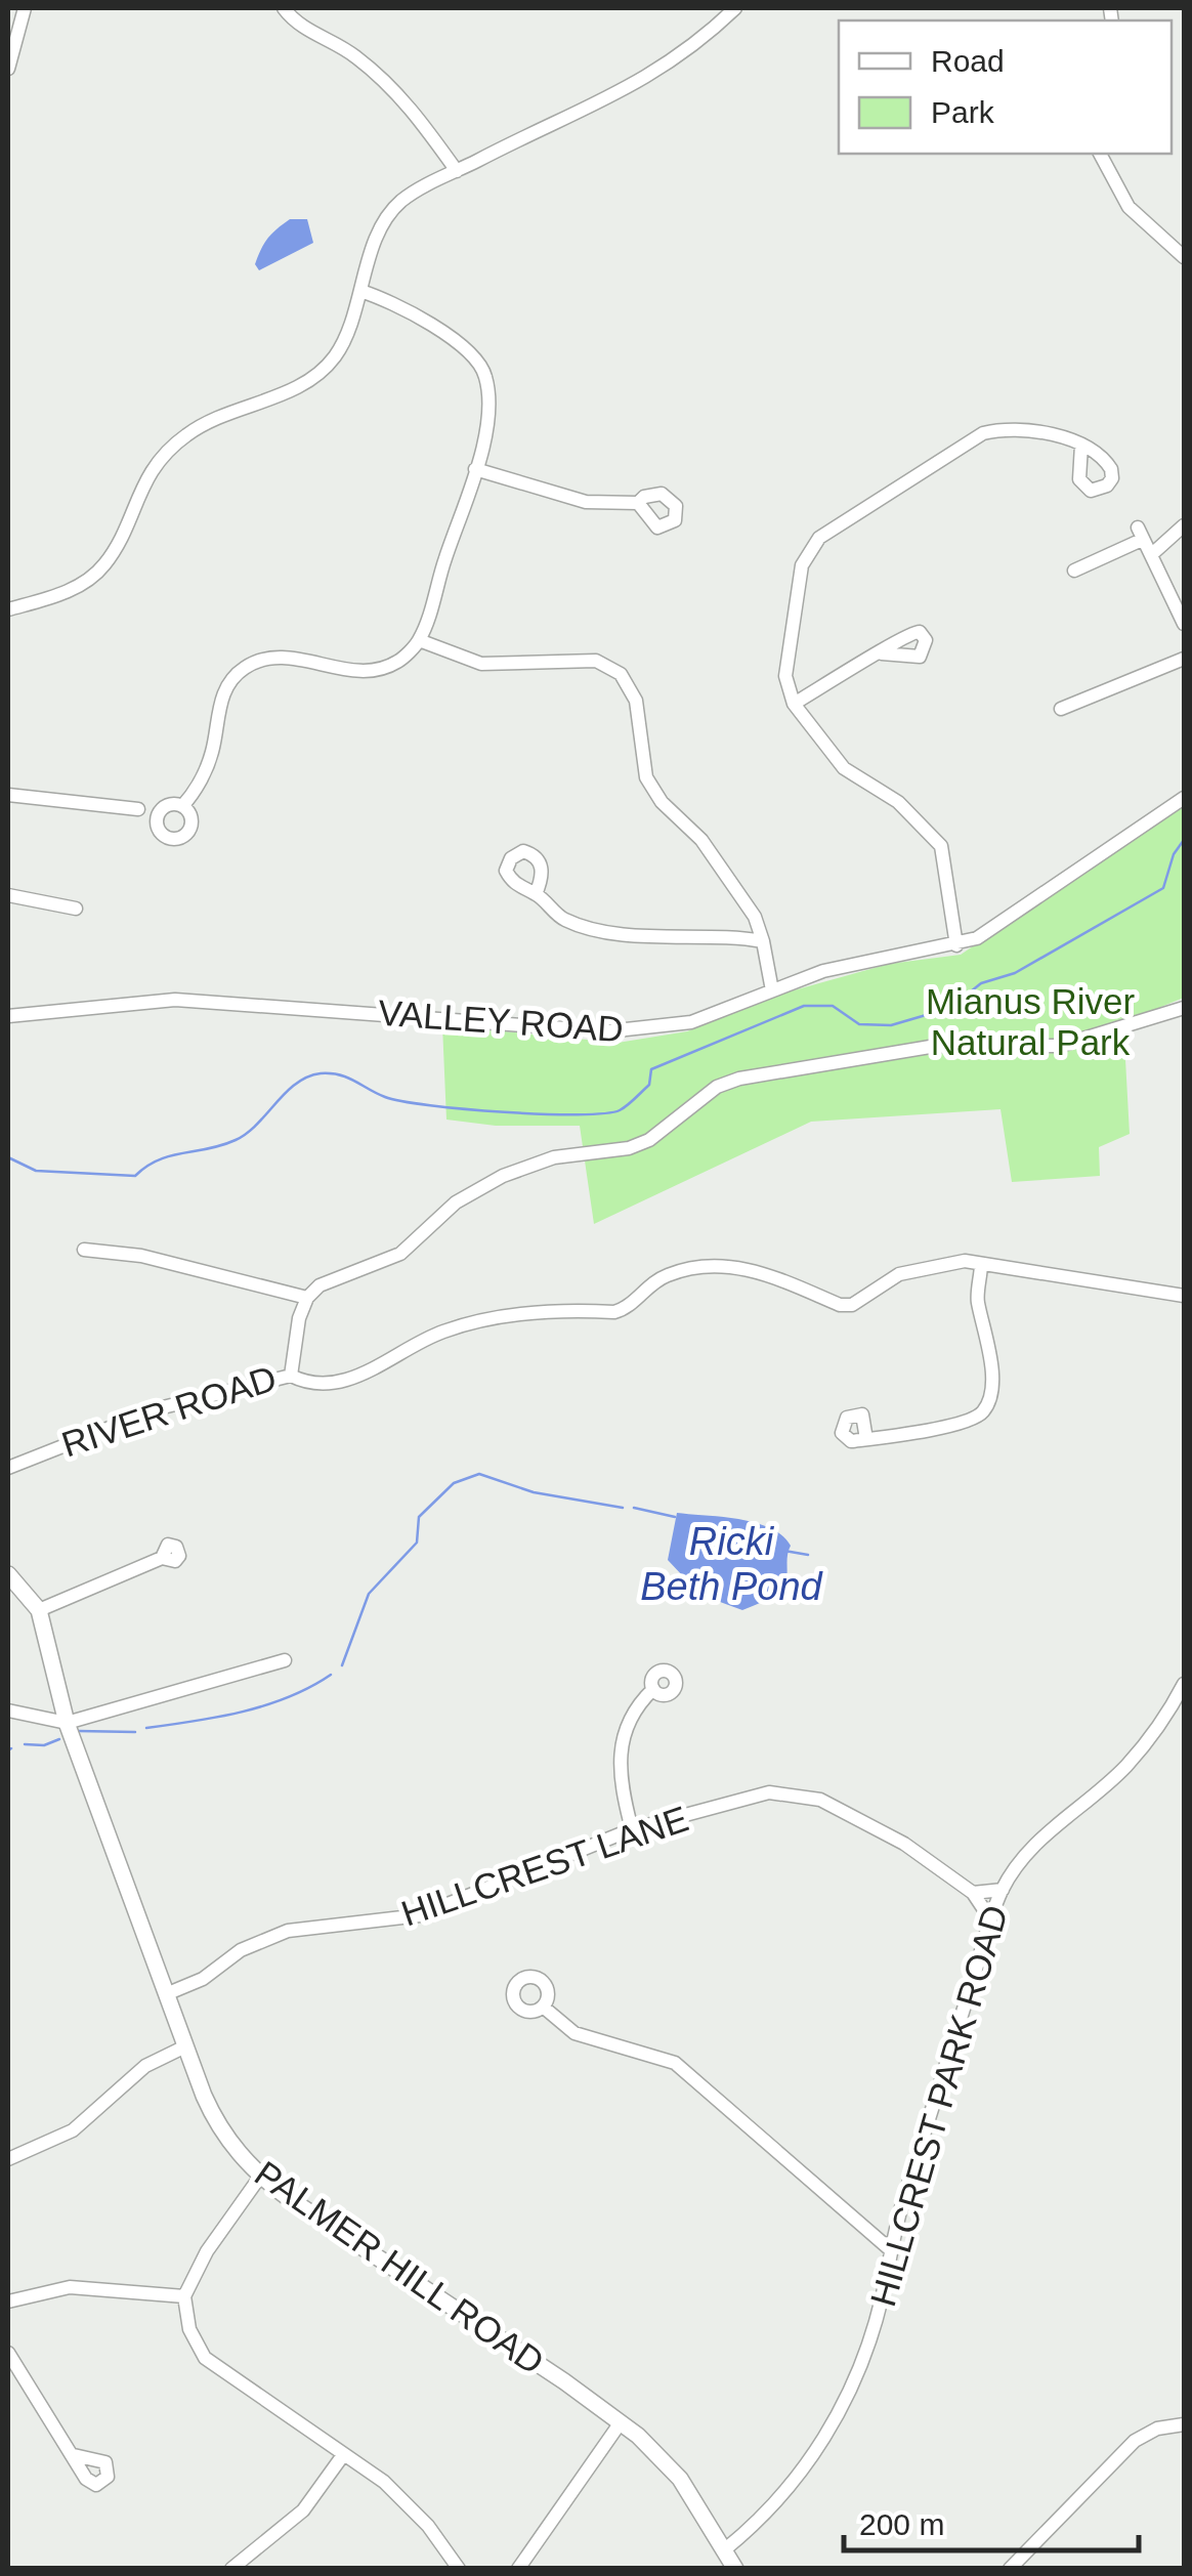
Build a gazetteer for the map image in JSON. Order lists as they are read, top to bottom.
{
  "streets": {
    "main road": ["PALMER HILL ROAD"],
    "street": [
      "VALLEY ROAD",
      "RIVER ROAD",
      "HILLCREST LANE",
      "HILLCREST PARK ROAD"
    ]
  },
  "crossings": [
    ["HILLCREST LANE", "HILLCREST PARK ROAD"],
    ["HILLCREST LANE", "PALMER HILL ROAD"],
    ["HILLCREST PARK ROAD", "PALMER HILL ROAD"]
  ],
  "water": ["Ricki Beth Pond"],
  "parks": ["Mianus River Natural Park"],
  "legend": ["Road", "Park"],
  "scale_bar": "200 m"
}
